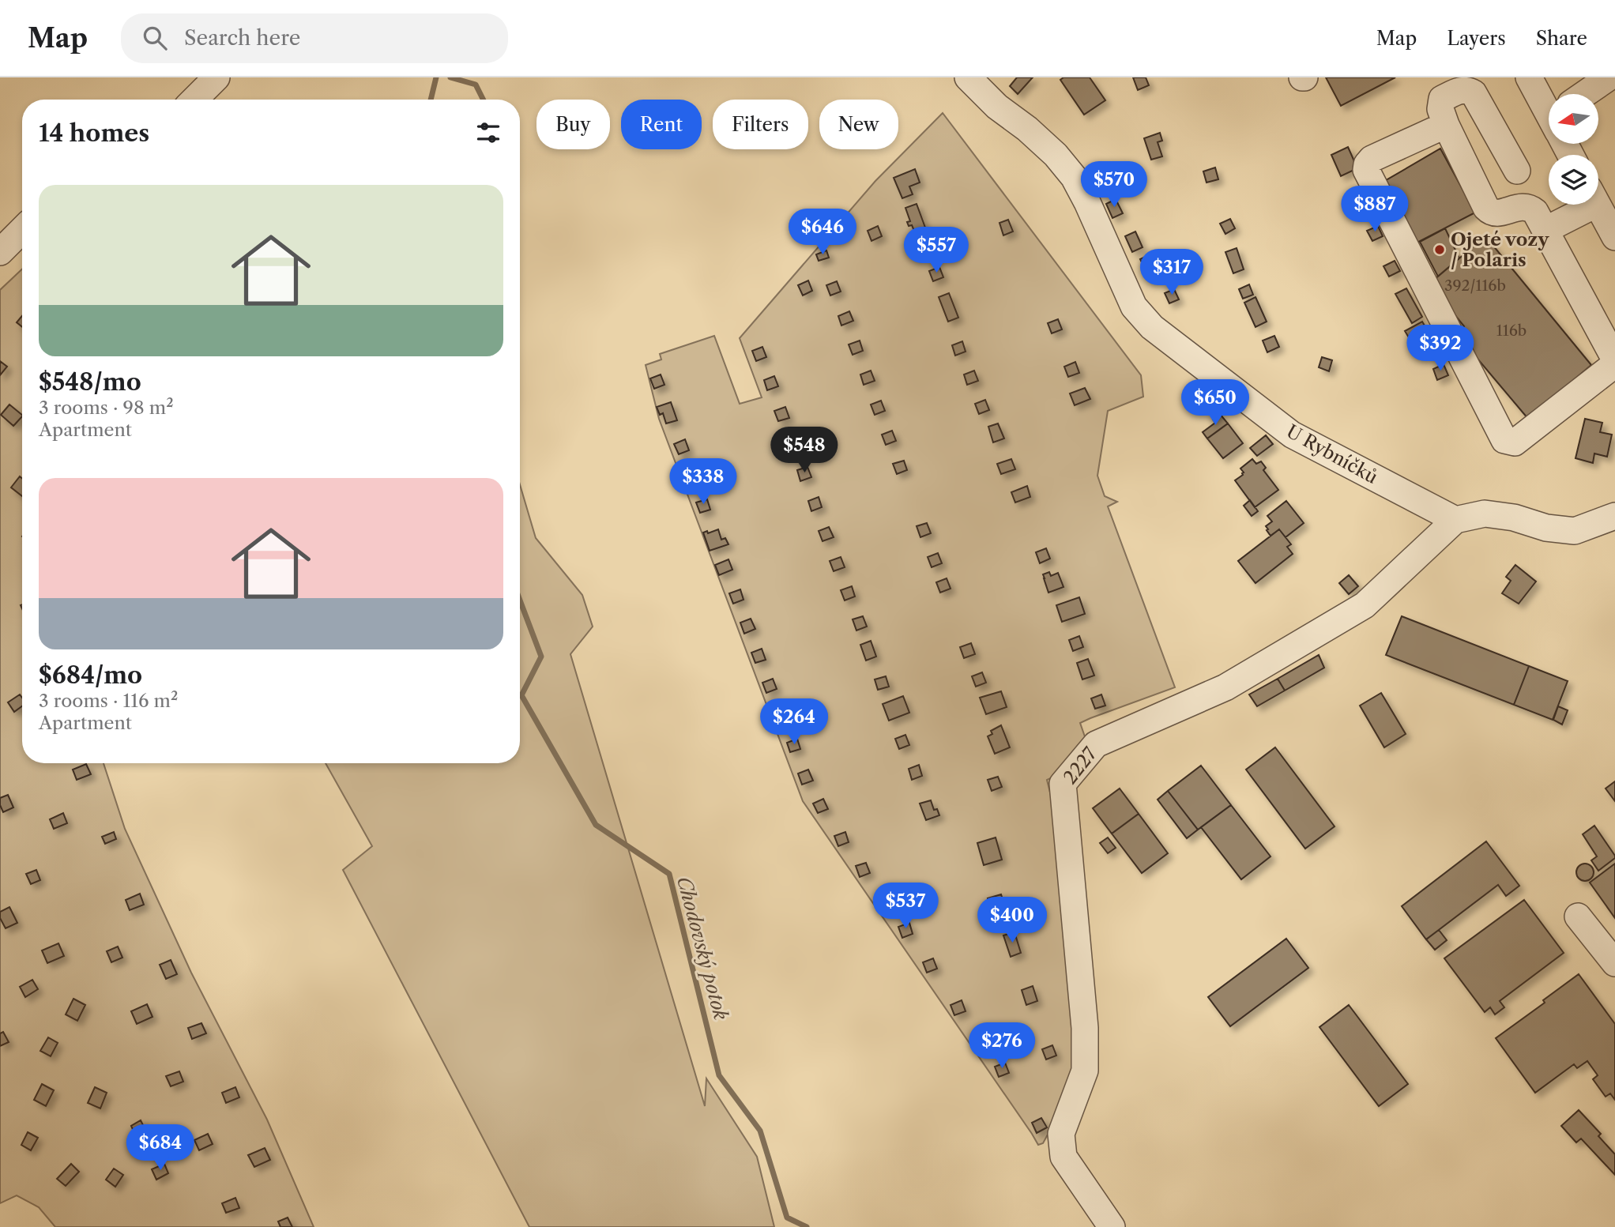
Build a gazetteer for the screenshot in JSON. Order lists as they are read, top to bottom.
{
  "streets": {
    "street": ["U Rybníčků", "2227"]
  },
  "crossings": [
    ["U Rybníčků", "2227"]
  ],
  "water": ["Chodovský potok"],
  "places": ["Ojeté vozy / Polaris"],
  "house_numbers": ["392/116b", "116b"],
  "north": "left",
  "page": {
    "header": "Map",
    "search": "Search here",
    "nav": ["Map", "Layers", "Share"],
    "chip": [
      "Buy",
      "Rent",
      "Filters",
      "New"
    ],
    "heading": "14 homes",
    "price": [
      "$570",
      "$887",
      "$646",
      "$557",
      "$317",
      "$392",
      "$650",
      "$548",
      "$338",
      "$264",
      "$537",
      "$400",
      "$276",
      "$684"
    ],
    "list": [
      {
        "name": "$548/mo",
        "note": "3 rooms · 98 m² · Apartment"
      },
      {
        "name": "$684/mo",
        "note": "3 rooms · 116 m² · Apartment"
      }
    ]
  }
}
